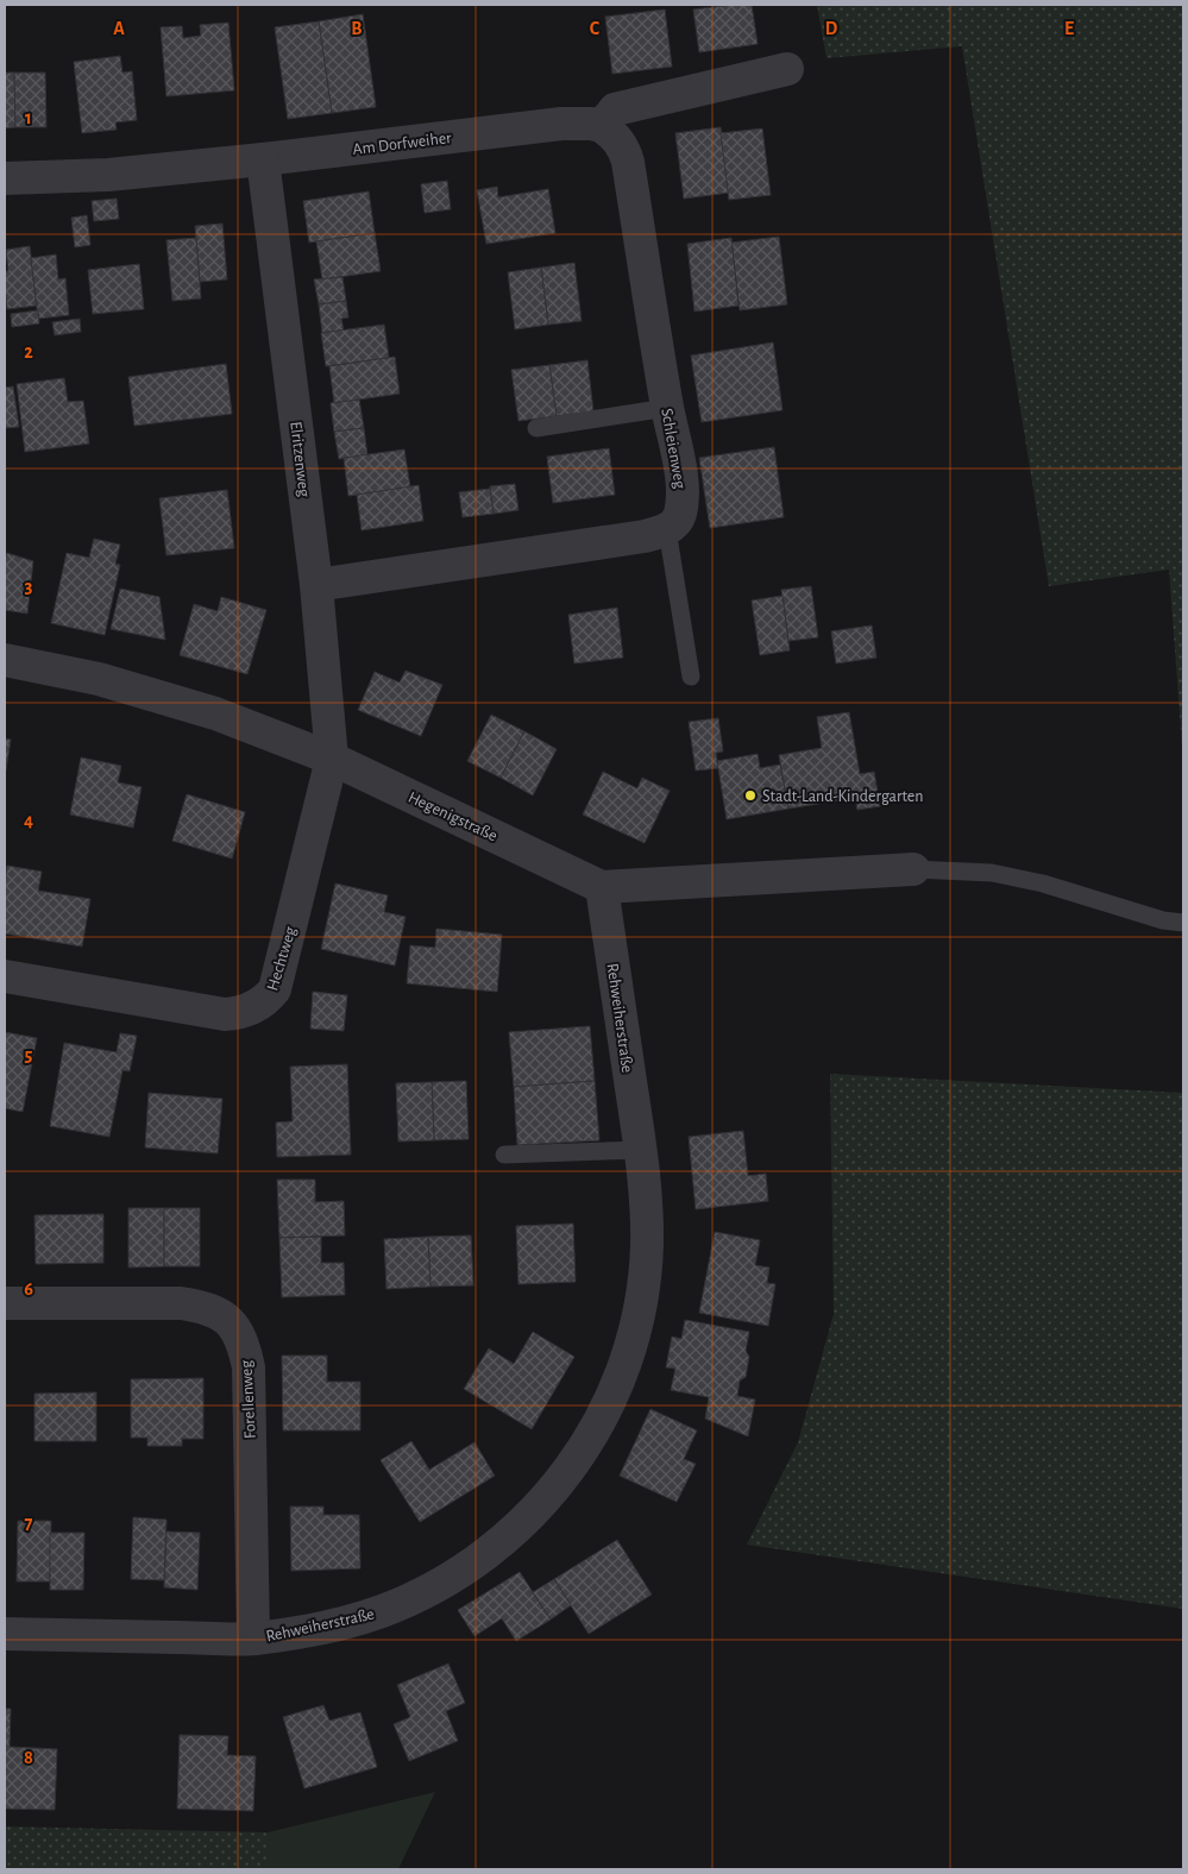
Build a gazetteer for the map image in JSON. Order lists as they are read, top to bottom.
{
  "streets": {
    "street": [
      "Am Dorfweiher",
      "Schleienweg",
      "Elritzenweg",
      "Hegenigstraße",
      "Hechtweg",
      "Rehweiherstraße",
      "Forellenweg"
    ]
  },
  "crossings": [
    ["Am Dorfweiher", "Schleienweg"],
    ["Am Dorfweiher", "Elritzenweg"],
    ["Elritzenweg", "Hegenigstraße"],
    ["Elritzenweg", "Hechtweg"],
    ["Hegenigstraße", "Hechtweg"],
    ["Hegenigstraße", "Rehweiherstraße"],
    ["Rehweiherstraße", "Forellenweg"]
  ],
  "places": ["Stadt-Land-Kindergarten"],
  "grid": {
    "columns": [
      "A",
      "B",
      "C",
      "D",
      "E"
    ],
    "rows": [
      "1",
      "2",
      "3",
      "4",
      "5",
      "6",
      "7",
      "8"
    ]
  }
}
